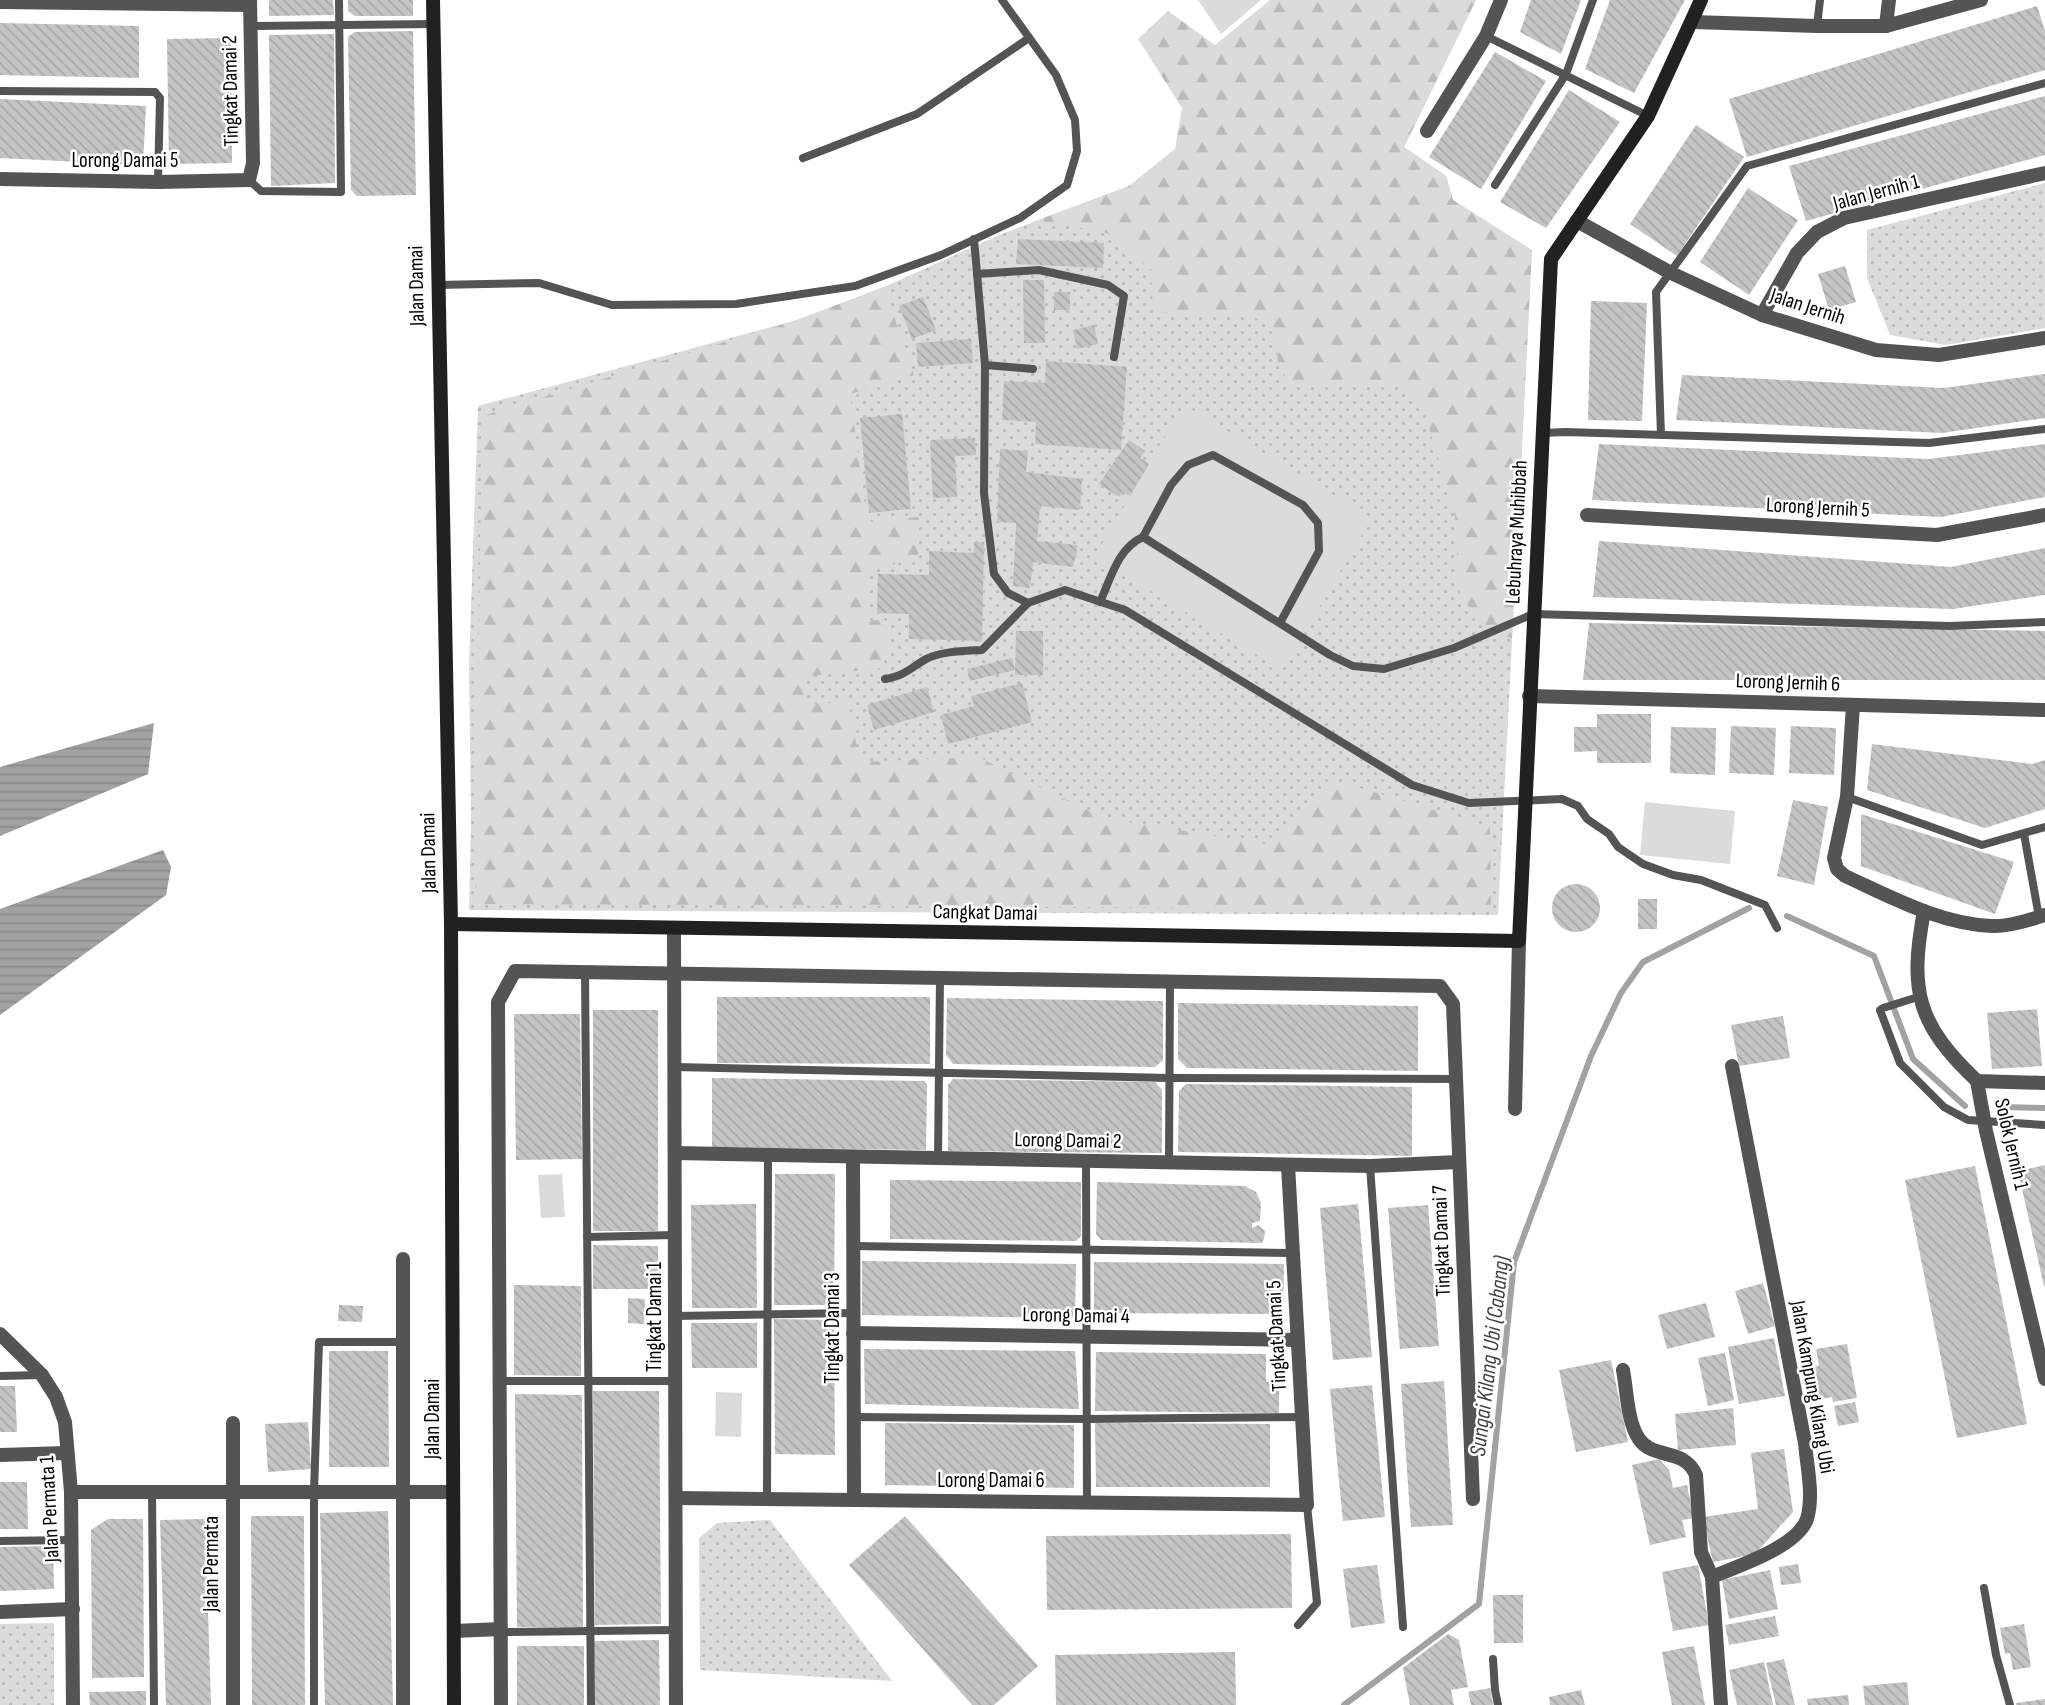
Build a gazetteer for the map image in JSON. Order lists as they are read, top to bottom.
{
  "streets": {
    "street": [
      "Tingkat Damai 2",
      "Lorong Damai 5",
      "Jalan Jernih 1",
      "Jalan Damai",
      "Jalan Jernih",
      "Lorong Jernih 5",
      "Lebuhraya Muhibbah",
      "Lorong Jernih 6",
      "Cangkat Damai",
      "Lorong Damai 2",
      "Solok Jernih 1",
      "Tingkat Damai 7",
      "Lorong Damai 4",
      "Tingkat Damai 1",
      "Tingkat Damai 3",
      "Tingkat Damai 5",
      "Jalan Kampung Kilang Ubi",
      "Lorong Damai 6",
      "Jalan Permata 1",
      "Jalan Permata"
    ]
  },
  "crossings": [
    ["Tingkat Damai 2", "Lorong Damai 5"],
    ["Jalan Jernih 1", "Jalan Jernih"],
    ["Jalan Damai", "Cangkat Damai"],
    ["Jalan Jernih", "Lebuhraya Muhibbah"],
    ["Lebuhraya Muhibbah", "Lorong Jernih 6"],
    ["Lebuhraya Muhibbah", "Cangkat Damai"],
    ["Cangkat Damai", "Tingkat Damai 1"],
    ["Lorong Damai 2", "Tingkat Damai 7"],
    ["Lorong Damai 2", "Tingkat Damai 1"],
    ["Lorong Damai 2", "Tingkat Damai 3"],
    ["Lorong Damai 2", "Tingkat Damai 5"],
    ["Lorong Damai 4", "Tingkat Damai 3"],
    ["Lorong Damai 4", "Tingkat Damai 5"],
    ["Tingkat Damai 1", "Lorong Damai 6"],
    ["Tingkat Damai 3", "Lorong Damai 6"],
    ["Tingkat Damai 5", "Lorong Damai 6"]
  ],
  "water": ["Sungai Kilang Ubi (Cabang)"]
}
